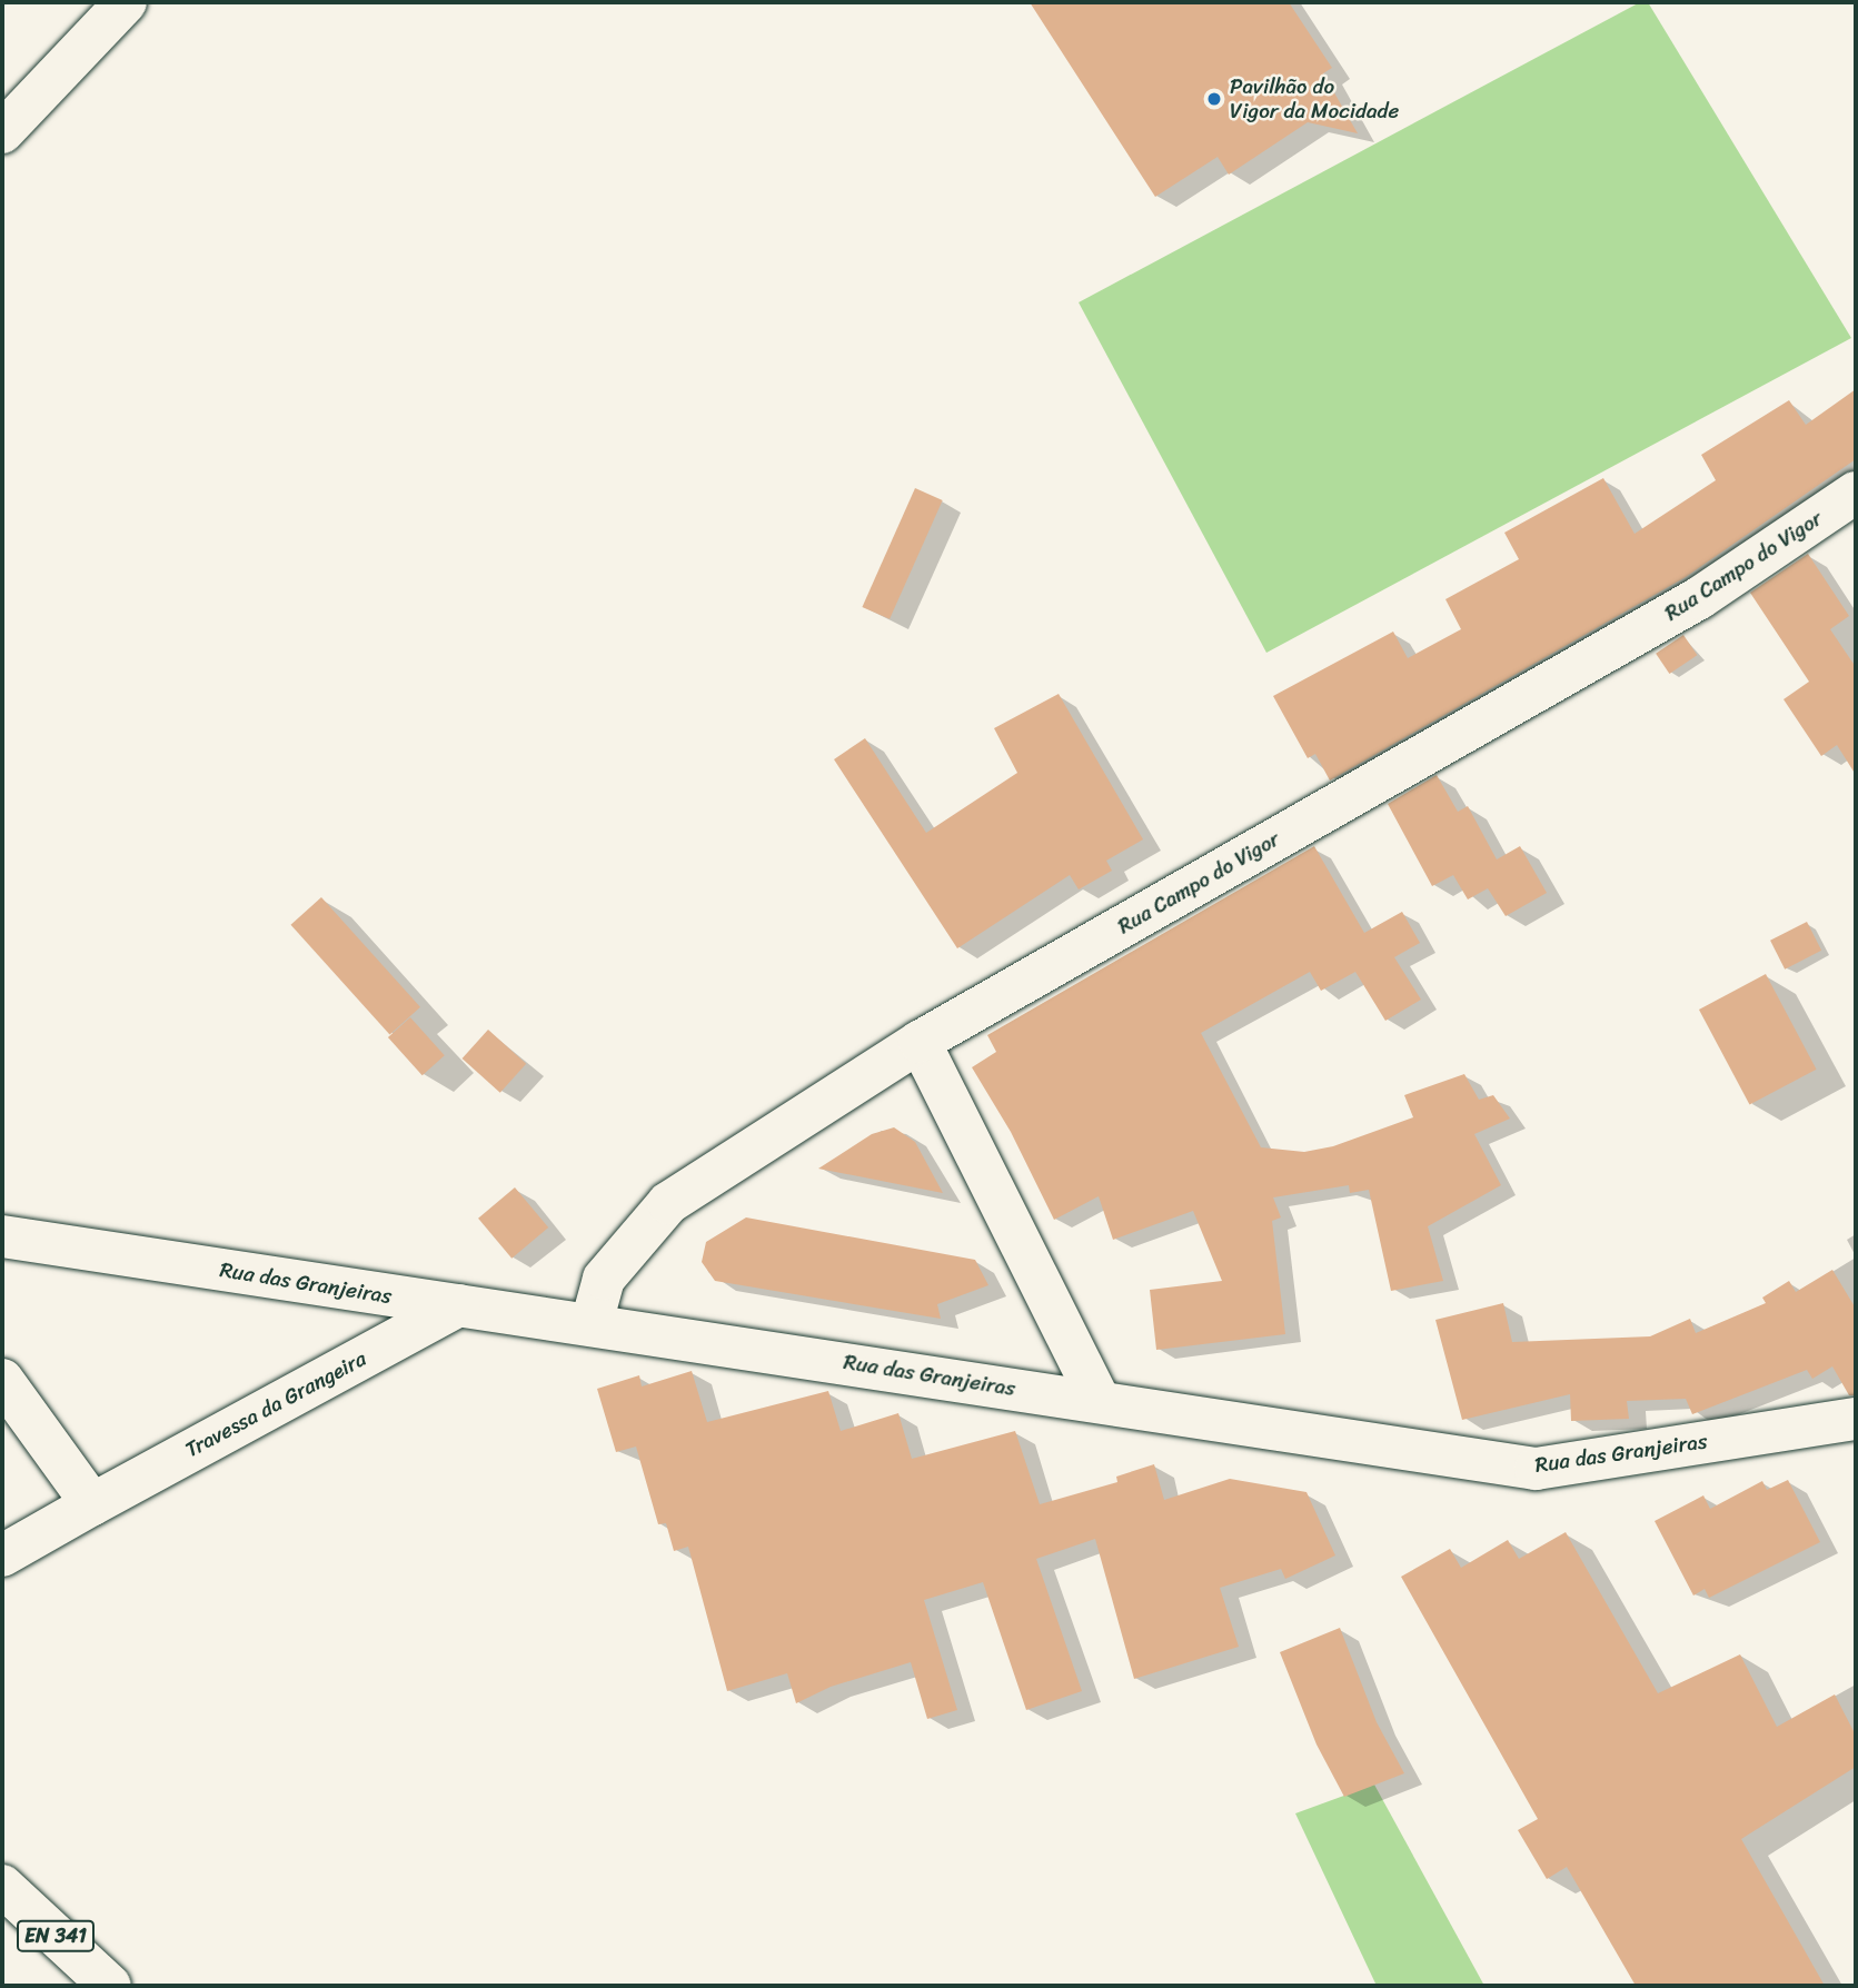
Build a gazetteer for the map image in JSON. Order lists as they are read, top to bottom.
{
  "streets": {
    "main road": [
      "Rua Campo do Vigor",
      "Rua das Granjeiras",
      "Travessa da Grangeira",
      "EN 341"
    ]
  },
  "crossings": [
    ["Rua Campo do Vigor", "Rua das Granjeiras"],
    ["Rua das Granjeiras", "Travessa da Grangeira"]
  ],
  "places": ["Pavilhão do Vigor da Mocidade"]
}
